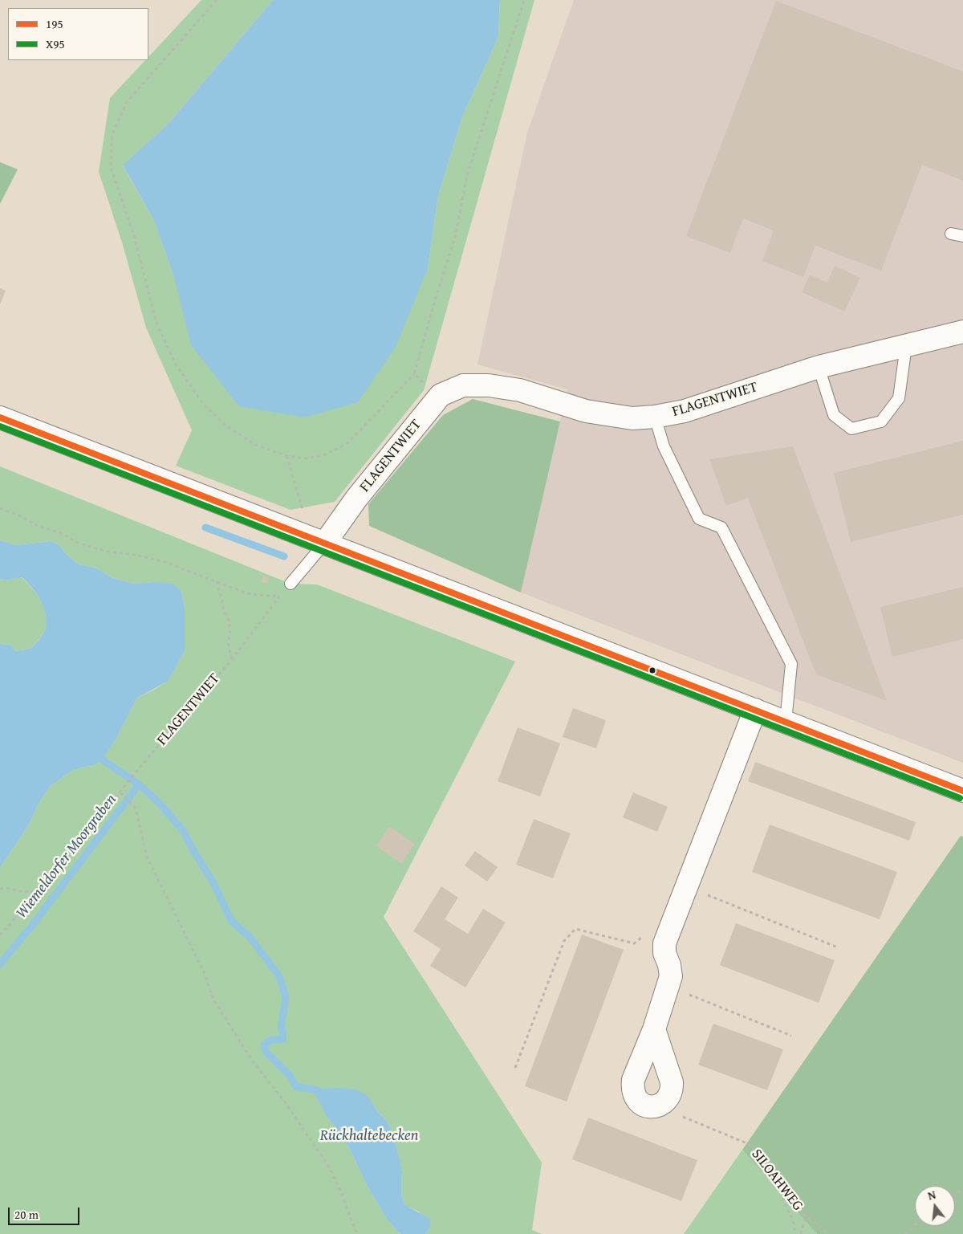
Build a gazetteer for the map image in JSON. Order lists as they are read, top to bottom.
{
  "streets": {
    "street": ["FLAGENTWIET"],
    "path": ["SILOAHWEG"]
  },
  "water": ["Wiemeldorfer Moorgraben", "Rückhaltebecken"],
  "lines": ["transit line 195", "transit line X95"],
  "legend": ["195", "X95"],
  "scale_bar": "20 m",
  "north": "top"
}
